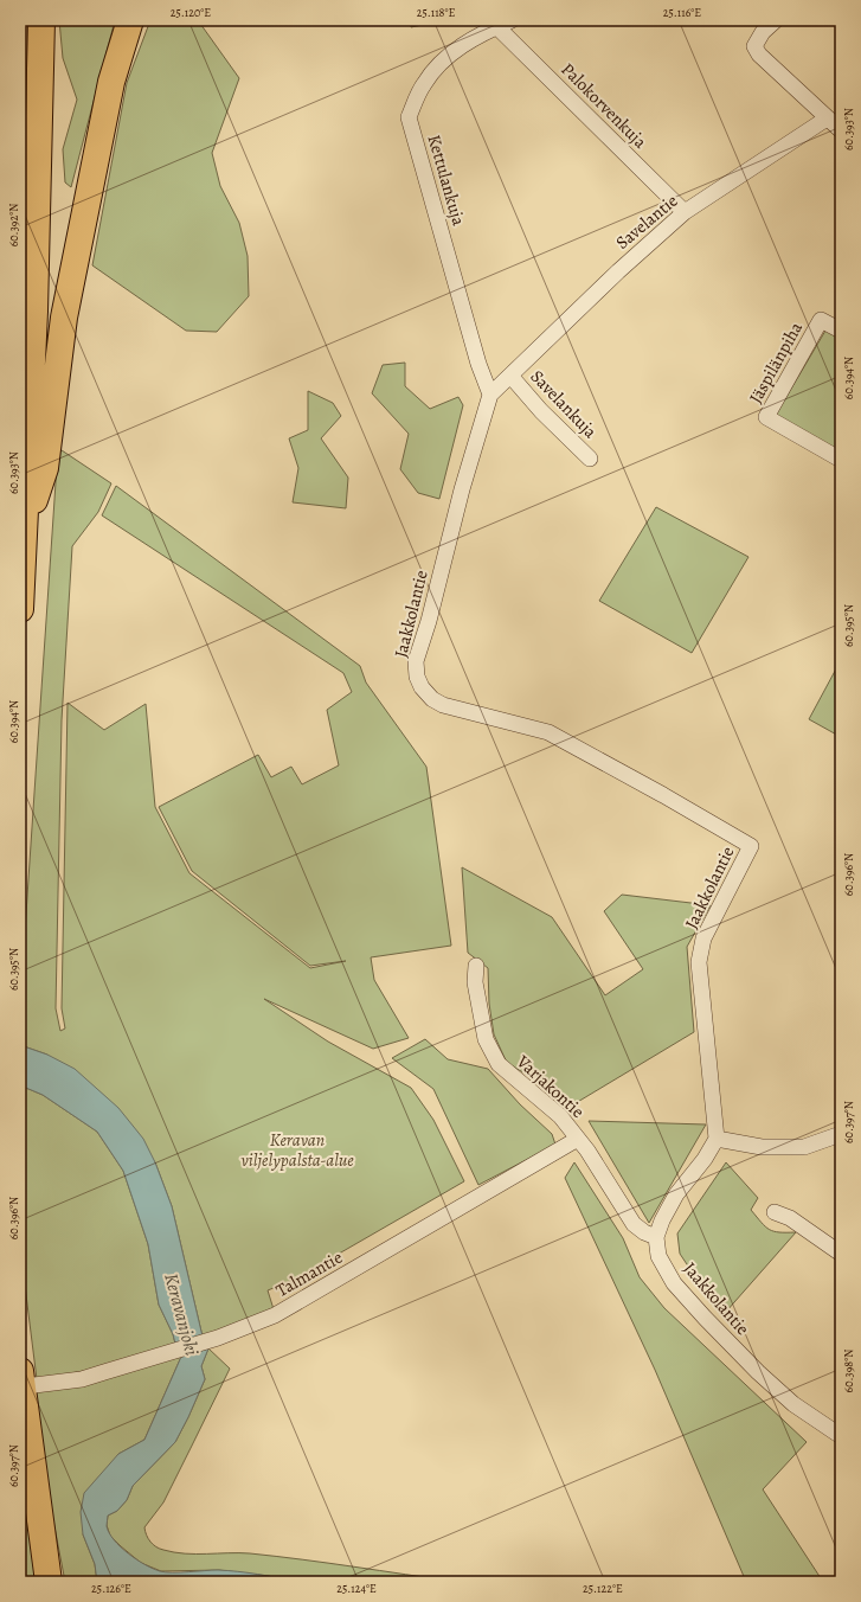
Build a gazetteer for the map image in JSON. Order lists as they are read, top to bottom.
{
  "streets": {
    "street": [
      "Palokorvenkuja",
      "Kettulankuja",
      "Savelantie",
      "Jäspilänpiha",
      "Savelankuja",
      "Jaakkolantie",
      "Varjakontie",
      "Talmantie"
    ]
  },
  "crossings": [
    ["Palokorvenkuja", "Kettulankuja"],
    ["Palokorvenkuja", "Savelantie"],
    ["Kettulankuja", "Jaakkolantie"],
    ["Savelantie", "Savelankuja"],
    ["Jaakkolantie", "Varjakontie"],
    ["Varjakontie", "Talmantie"]
  ],
  "water": ["Keravanjoki"],
  "parks": ["Keravan viljelypalsta-alue"],
  "coordinates": [
    "25.120°E",
    "25.118°E",
    "25.116°E",
    "60.393°N",
    "60.392°N",
    "60.394°N",
    "60.395°N",
    "60.396°N",
    "60.397°N",
    "60.398°N",
    "25.126°E",
    "25.124°E",
    "25.122°E"
  ]
}
